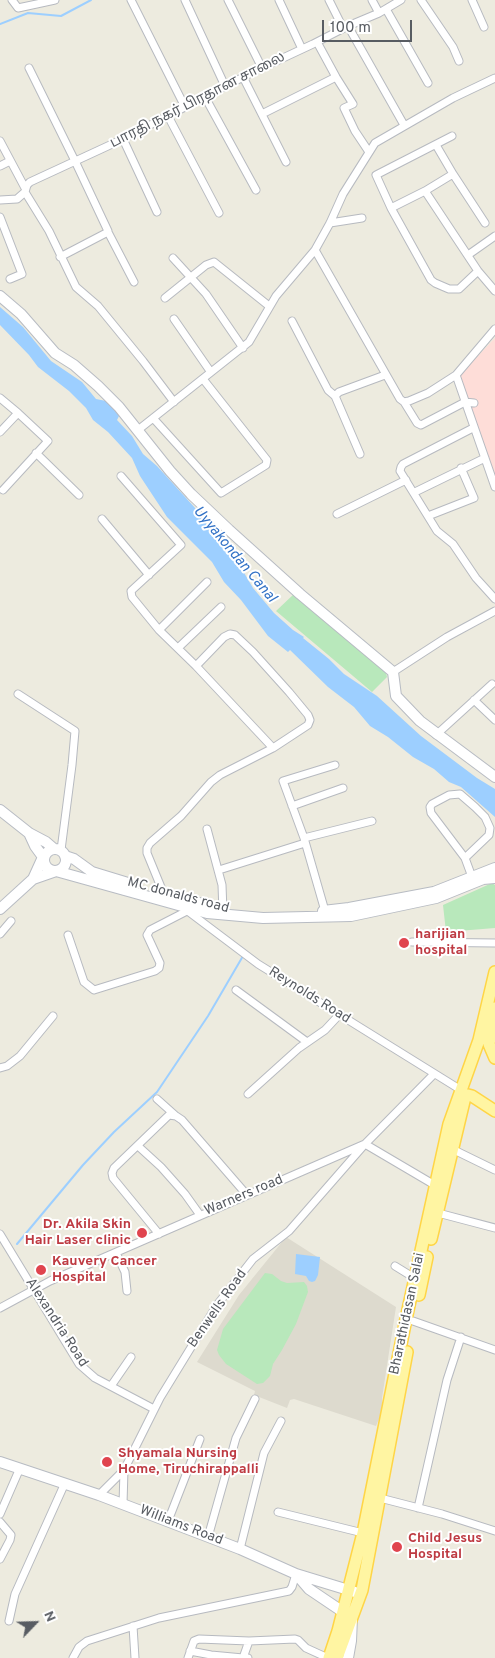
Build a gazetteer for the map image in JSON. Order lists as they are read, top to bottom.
{
  "streets": {
    "main road": ["Bharathidasan Salai"],
    "street": [
      "பாரதி நகர் பிரதான சாலை",
      "MC donalds road",
      "Reynolds Road",
      "Warners road",
      "Benwells Road",
      "Alexandria Road",
      "Williams Road"
    ]
  },
  "crossings": [
    ["MC donalds road", "Reynolds Road"],
    ["Reynolds Road", "Warners road"],
    ["Reynolds Road", "Bharathidasan Salai"],
    ["Warners road", "Benwells Road"],
    ["Warners road", "Alexandria Road"],
    ["Benwells Road", "Alexandria Road"],
    ["Benwells Road", "Williams Road"],
    ["Bharathidasan Salai", "Williams Road"]
  ],
  "water": ["Uyyakondan Canal"],
  "places": [
    "harijian hospital",
    "Dr. Akila Skin Hair Laser clinic",
    "Kauvery Cancer Hospital",
    "Shyamala Nursing Home, Tiruchirappalli",
    "Child Jesus Hospital"
  ],
  "scale_bar": "100 m",
  "north": "top right"
}
